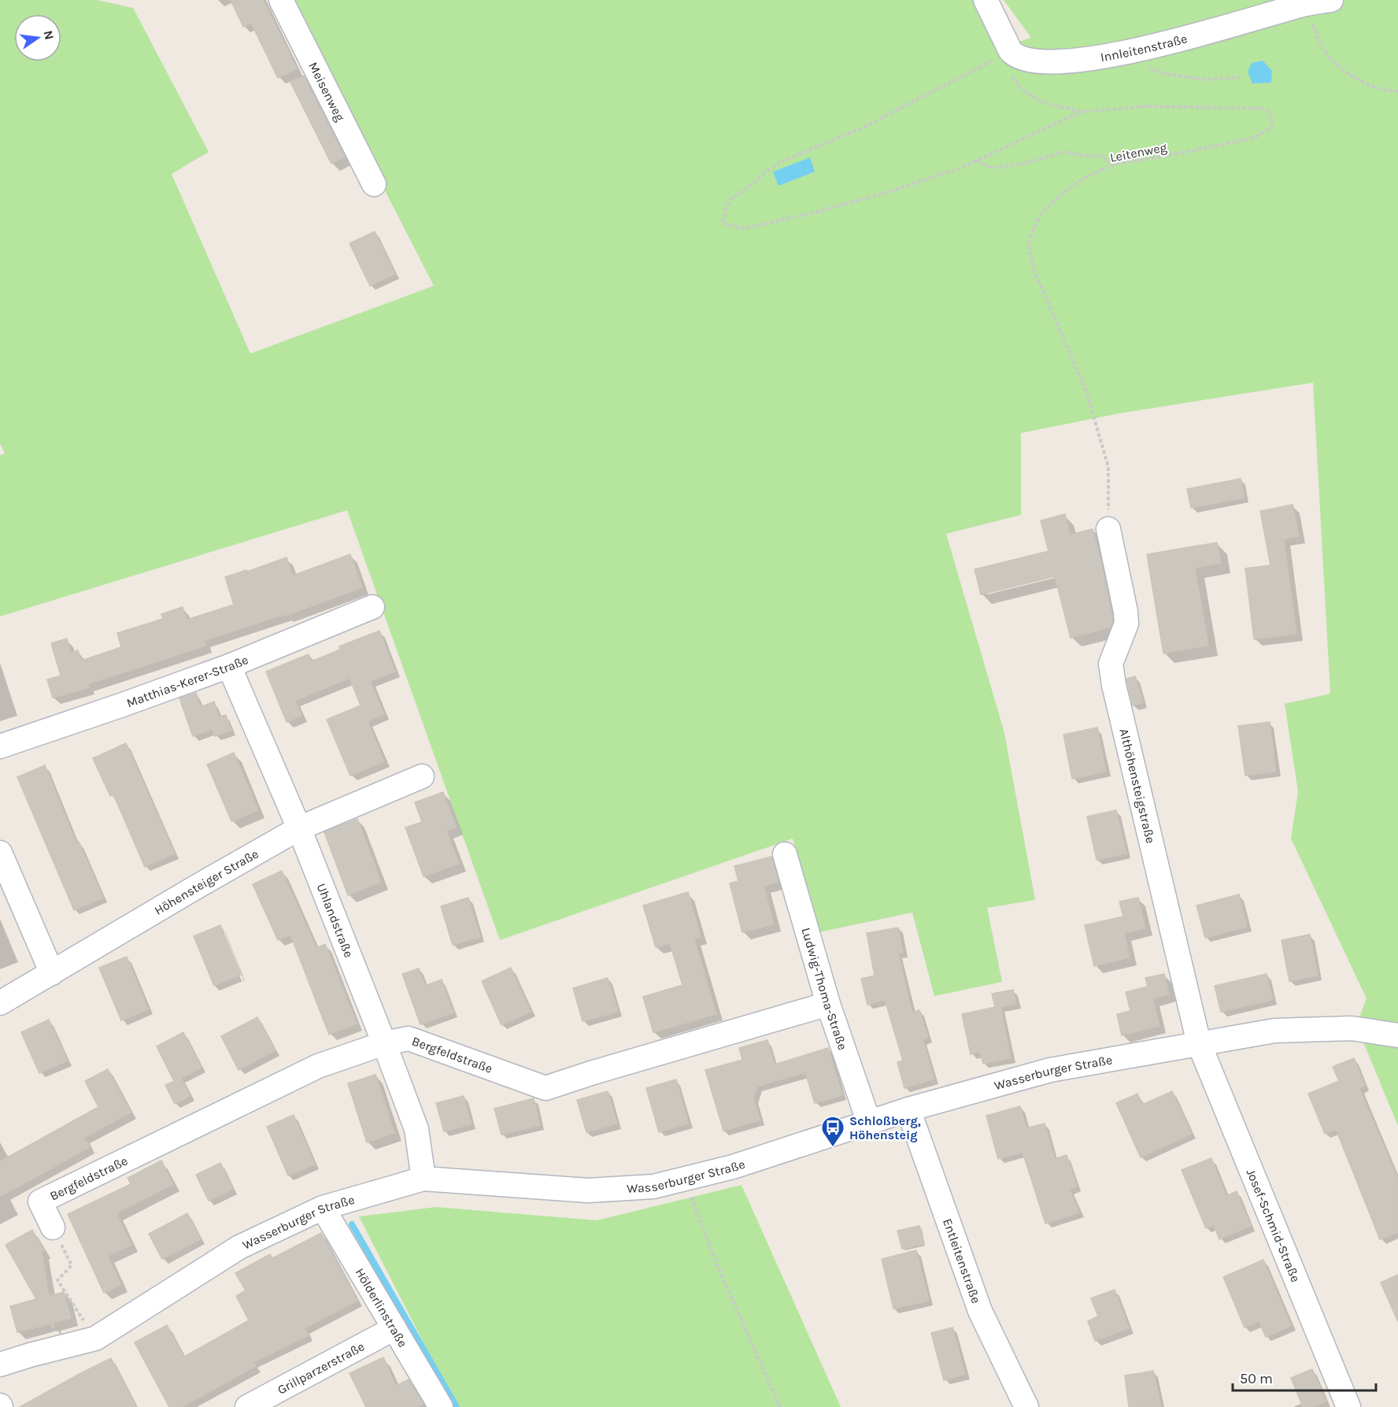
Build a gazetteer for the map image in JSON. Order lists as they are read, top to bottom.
{
  "streets": {
    "street": [
      "Innleitenstraße",
      "Meisenweg",
      "Matthias-Kerer-Straße",
      "Althöhensteigstraße",
      "Höhensteiger Straße",
      "Uhlandstraße",
      "Ludwig-Thoma-Straße",
      "Bergfeldstraße",
      "Wasserburger Straße",
      "Josef-Schmid-Straße",
      "Entleitenstraße",
      "Hölderlinstraße",
      "Grillparzerstraße"
    ],
    "path": ["Leitenweg"]
  },
  "crossings": [
    ["Innleitenstraße", "Leitenweg"],
    ["Leitenweg", "Althöhensteigstraße"],
    ["Matthias-Kerer-Straße", "Uhlandstraße"],
    ["Althöhensteigstraße", "Wasserburger Straße"],
    ["Althöhensteigstraße", "Josef-Schmid-Straße"],
    ["Höhensteiger Straße", "Uhlandstraße"],
    ["Uhlandstraße", "Bergfeldstraße"],
    ["Uhlandstraße", "Wasserburger Straße"],
    ["Ludwig-Thoma-Straße", "Bergfeldstraße"],
    ["Ludwig-Thoma-Straße", "Wasserburger Straße"],
    ["Wasserburger Straße", "Josef-Schmid-Straße"],
    ["Wasserburger Straße", "Entleitenstraße"],
    ["Wasserburger Straße", "Hölderlinstraße"],
    ["Hölderlinstraße", "Grillparzerstraße"]
  ],
  "places": {
    "bus stop": ["Schloßberg, Höhensteig"]
  },
  "scale_bar": "50 m",
  "north": "right"
}
